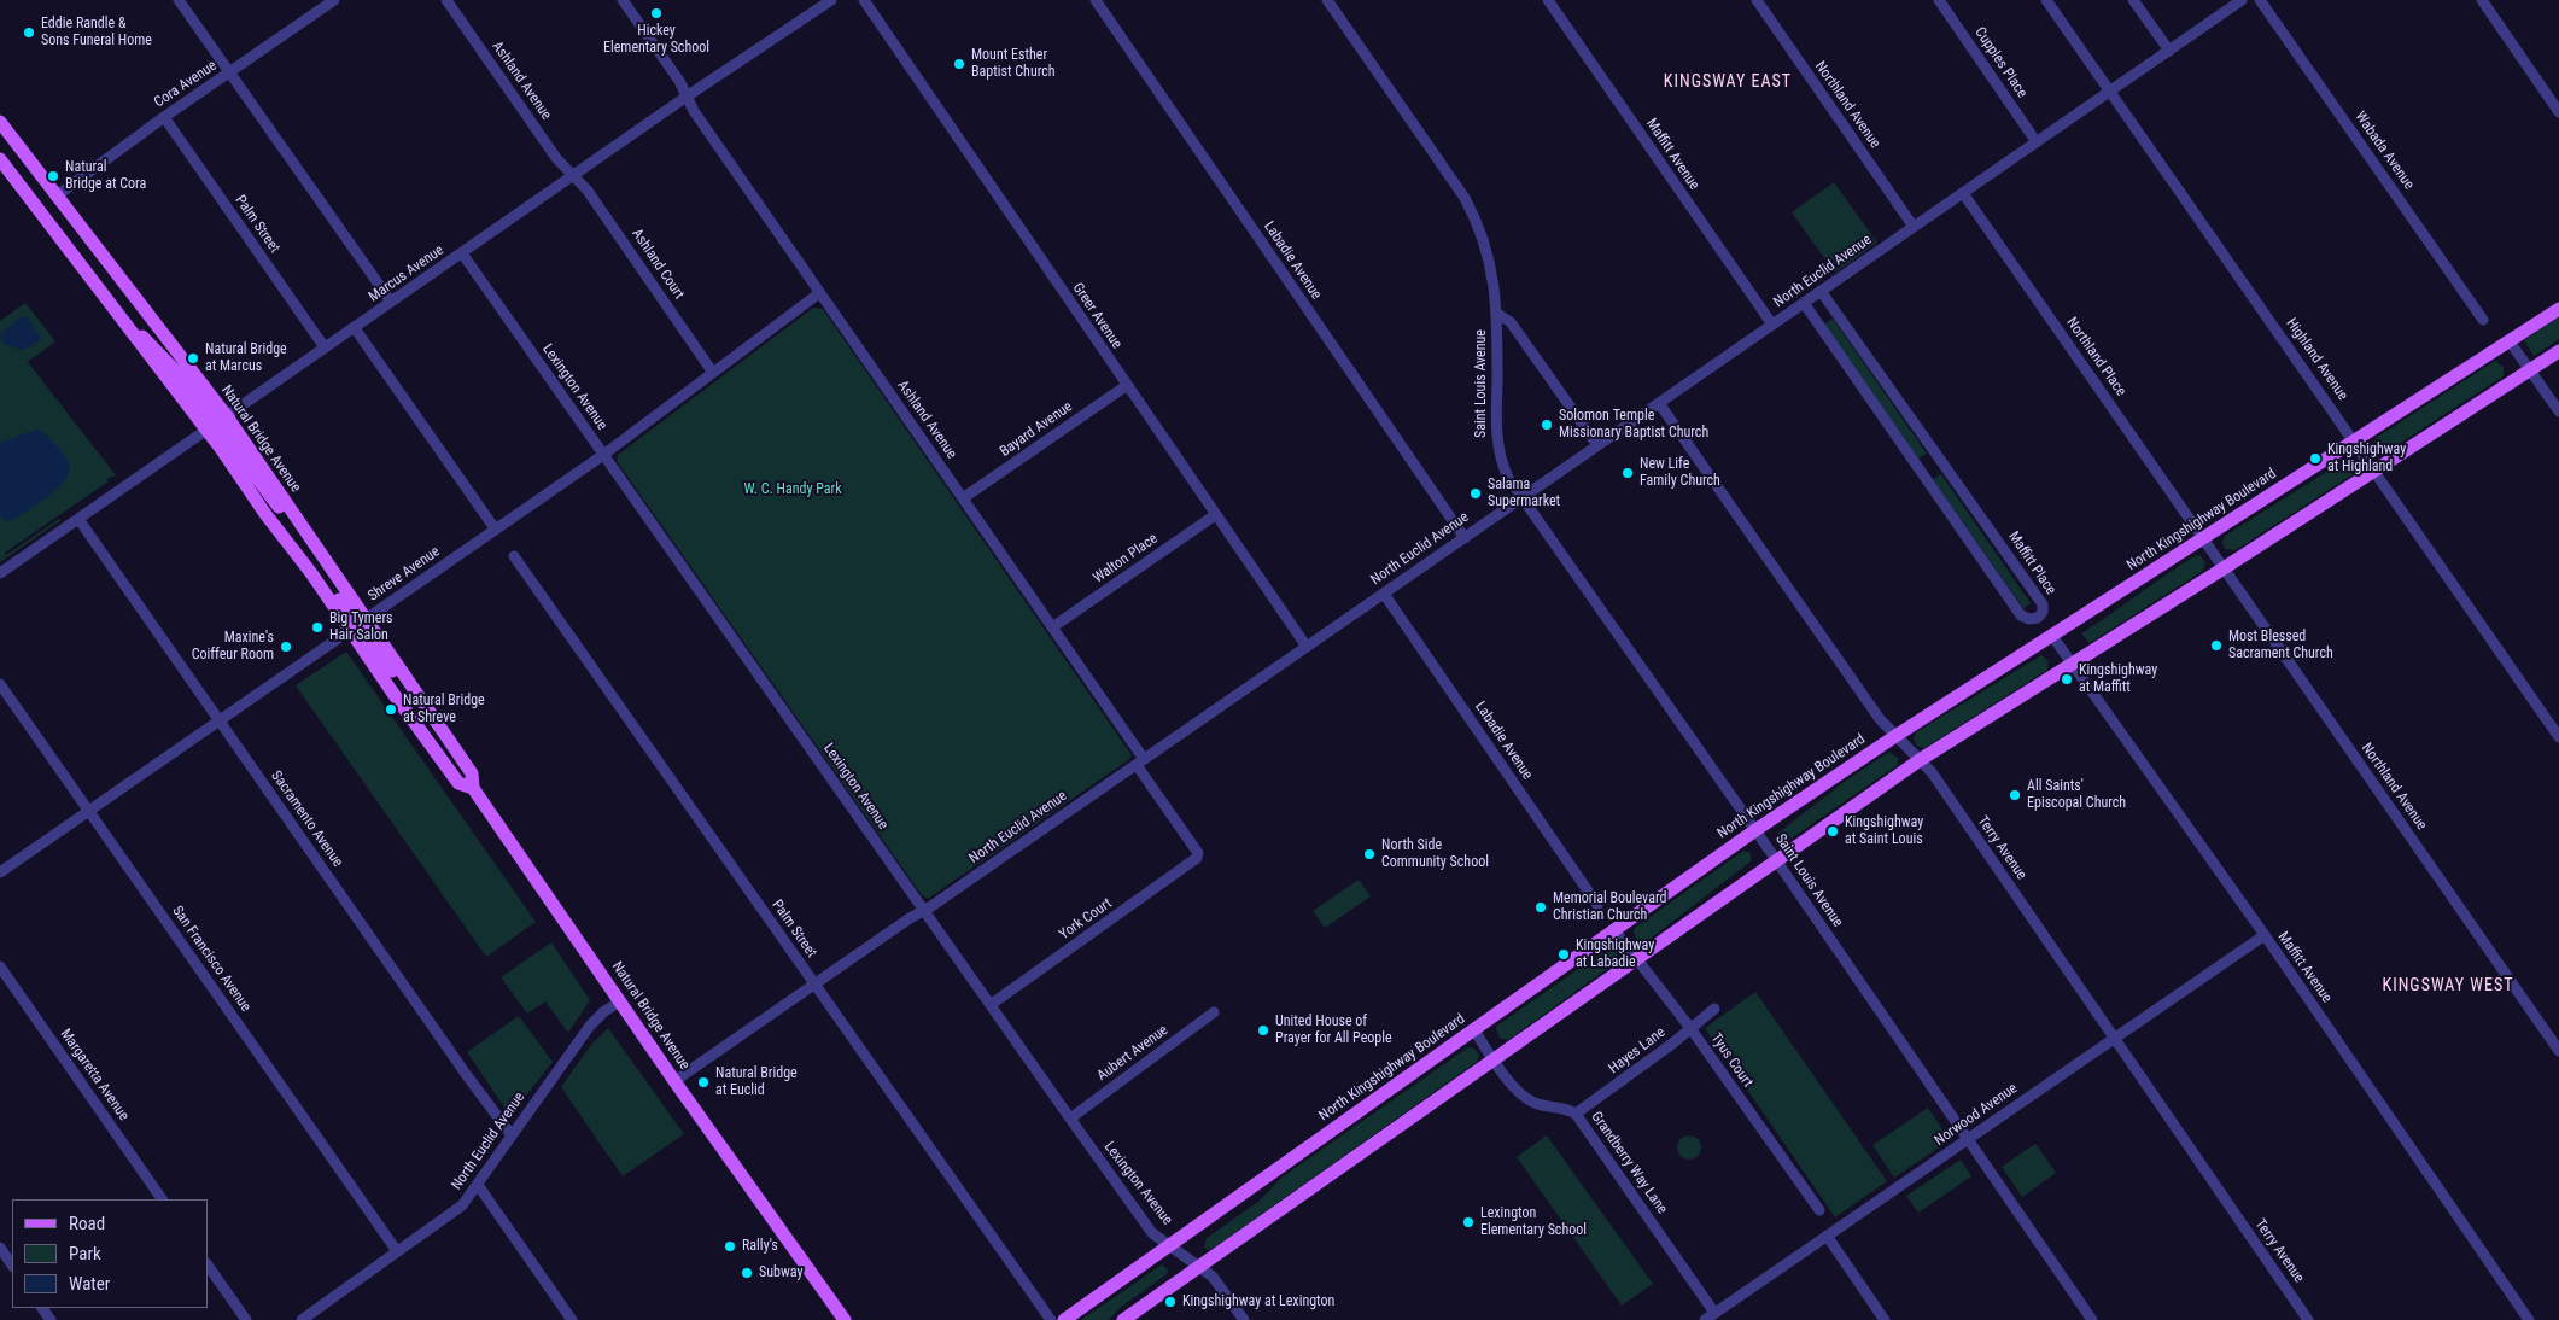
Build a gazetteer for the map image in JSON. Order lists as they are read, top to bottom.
{
  "streets": {
    "main road": ["Natural Bridge Avenue", "North Kingshighway Boulevard"],
    "street": [
      "Cupples Place",
      "Ashland Avenue",
      "Cora Avenue",
      "Northland Avenue",
      "Wabada Avenue",
      "Maffitt Avenue",
      "Palm Street",
      "Labadie Avenue",
      "Ashland Court",
      "North Euclid Avenue",
      "Marcus Avenue",
      "Greer Avenue",
      "Northland Place",
      "Highland Avenue",
      "Saint Louis Avenue",
      "Lexington Avenue",
      "Bayard Avenue",
      "Walton Place",
      "Maffitt Place",
      "Shreve Avenue",
      "Sacramento Avenue",
      "Terry Avenue",
      "York Court",
      "San Francisco Avenue",
      "Hayes Lane",
      "Aubert Avenue",
      "Tyus Court",
      "Margaretta Avenue",
      "Norwood Avenue",
      "Grandberry Way Lane"
    ]
  },
  "crossings": [
    ["Cupples Place", "North Euclid Avenue"],
    ["Ashland Avenue", "Ashland Court"],
    ["Ashland Avenue", "North Euclid Avenue"],
    ["Ashland Avenue", "Marcus Avenue"],
    ["Ashland Avenue", "Bayard Avenue"],
    ["Ashland Avenue", "Walton Place"],
    ["Ashland Avenue", "Shreve Avenue"],
    ["Ashland Avenue", "York Court"],
    ["Cora Avenue", "Palm Street"],
    ["Cora Avenue", "Natural Bridge Avenue"],
    ["Northland Avenue", "North Euclid Avenue"],
    ["Northland Avenue", "Northland Place"],
    ["Northland Avenue", "North Kingshighway Boulevard"],
    ["Maffitt Avenue", "North Euclid Avenue"],
    ["Maffitt Avenue", "North Kingshighway Boulevard"],
    ["Maffitt Avenue", "Norwood Avenue"],
    ["Palm Street", "North Euclid Avenue"],
    ["Palm Street", "Marcus Avenue"],
    ["Labadie Avenue", "North Euclid Avenue"],
    ["Ashland Court", "Marcus Avenue"],
    ["Ashland Court", "Shreve Avenue"],
    ["North Euclid Avenue", "Greer Avenue"],
    ["North Euclid Avenue", "Northland Place"],
    ["North Euclid Avenue", "Highland Avenue"],
    ["North Euclid Avenue", "Saint Louis Avenue"],
    ["North Euclid Avenue", "Lexington Avenue"],
    ["North Euclid Avenue", "Natural Bridge Avenue"],
    ["North Euclid Avenue", "Maffitt Place"],
    ["North Euclid Avenue", "Sacramento Avenue"],
    ["North Euclid Avenue", "Terry Avenue"],
    ["North Euclid Avenue", "San Francisco Avenue"],
    ["Marcus Avenue", "Lexington Avenue"],
    ["Marcus Avenue", "Natural Bridge Avenue"],
    ["Marcus Avenue", "Sacramento Avenue"],
    ["Greer Avenue", "Bayard Avenue"],
    ["Greer Avenue", "Walton Place"],
    ["Northland Place", "North Kingshighway Boulevard"],
    ["Highland Avenue", "North Kingshighway Boulevard"],
    ["Saint Louis Avenue", "North Kingshighway Boulevard"],
    ["Saint Louis Avenue", "Norwood Avenue"],
    ["Lexington Avenue", "North Kingshighway Boulevard"],
    ["Lexington Avenue", "Shreve Avenue"],
    ["Lexington Avenue", "York Court"],
    ["Lexington Avenue", "Aubert Avenue"],
    ["Natural Bridge Avenue", "Shreve Avenue"],
    ["North Kingshighway Boulevard", "Terry Avenue"],
    ["North Kingshighway Boulevard", "Tyus Court"],
    ["North Kingshighway Boulevard", "Grandberry Way Lane"],
    ["Shreve Avenue", "Sacramento Avenue"],
    ["Shreve Avenue", "San Francisco Avenue"],
    ["Terry Avenue", "Norwood Avenue"],
    ["Hayes Lane", "Tyus Court"],
    ["Hayes Lane", "Grandberry Way Lane"],
    ["Norwood Avenue", "Grandberry Way Lane"]
  ],
  "districts": ["KINGSWAY EAST", "KINGSWAY WEST"],
  "parks": ["W. C. Handy Park"],
  "places": [
    "Hickey Elementary School",
    "Eddie Randle & Sons Funeral Home",
    "Mount Esther Baptist Church",
    "Natural Bridge at Cora",
    "Natural Bridge at Marcus",
    "Solomon Temple Missionary Baptist Church",
    "Kingshighway at Highland",
    "New Life Family Church",
    "Salama Supermarket",
    "Big Tymers Hair Salon",
    "Most Blessed Sacrament Church",
    "Maxine's Coiffeur Room",
    "Kingshighway at Maffitt",
    "Natural Bridge at Shreve",
    "All Saints' Episcopal Church",
    "Kingshighway at Saint Louis",
    "North Side Community School",
    "Memorial Boulevard Christian Church",
    "Kingshighway at Labadie",
    "United House of Prayer for All People",
    "Natural Bridge at Euclid",
    "Lexington Elementary School",
    "Rally's",
    "Subway",
    "Kingshighway at Lexington"
  ],
  "legend": ["Road", "Park", "Water"]
}
